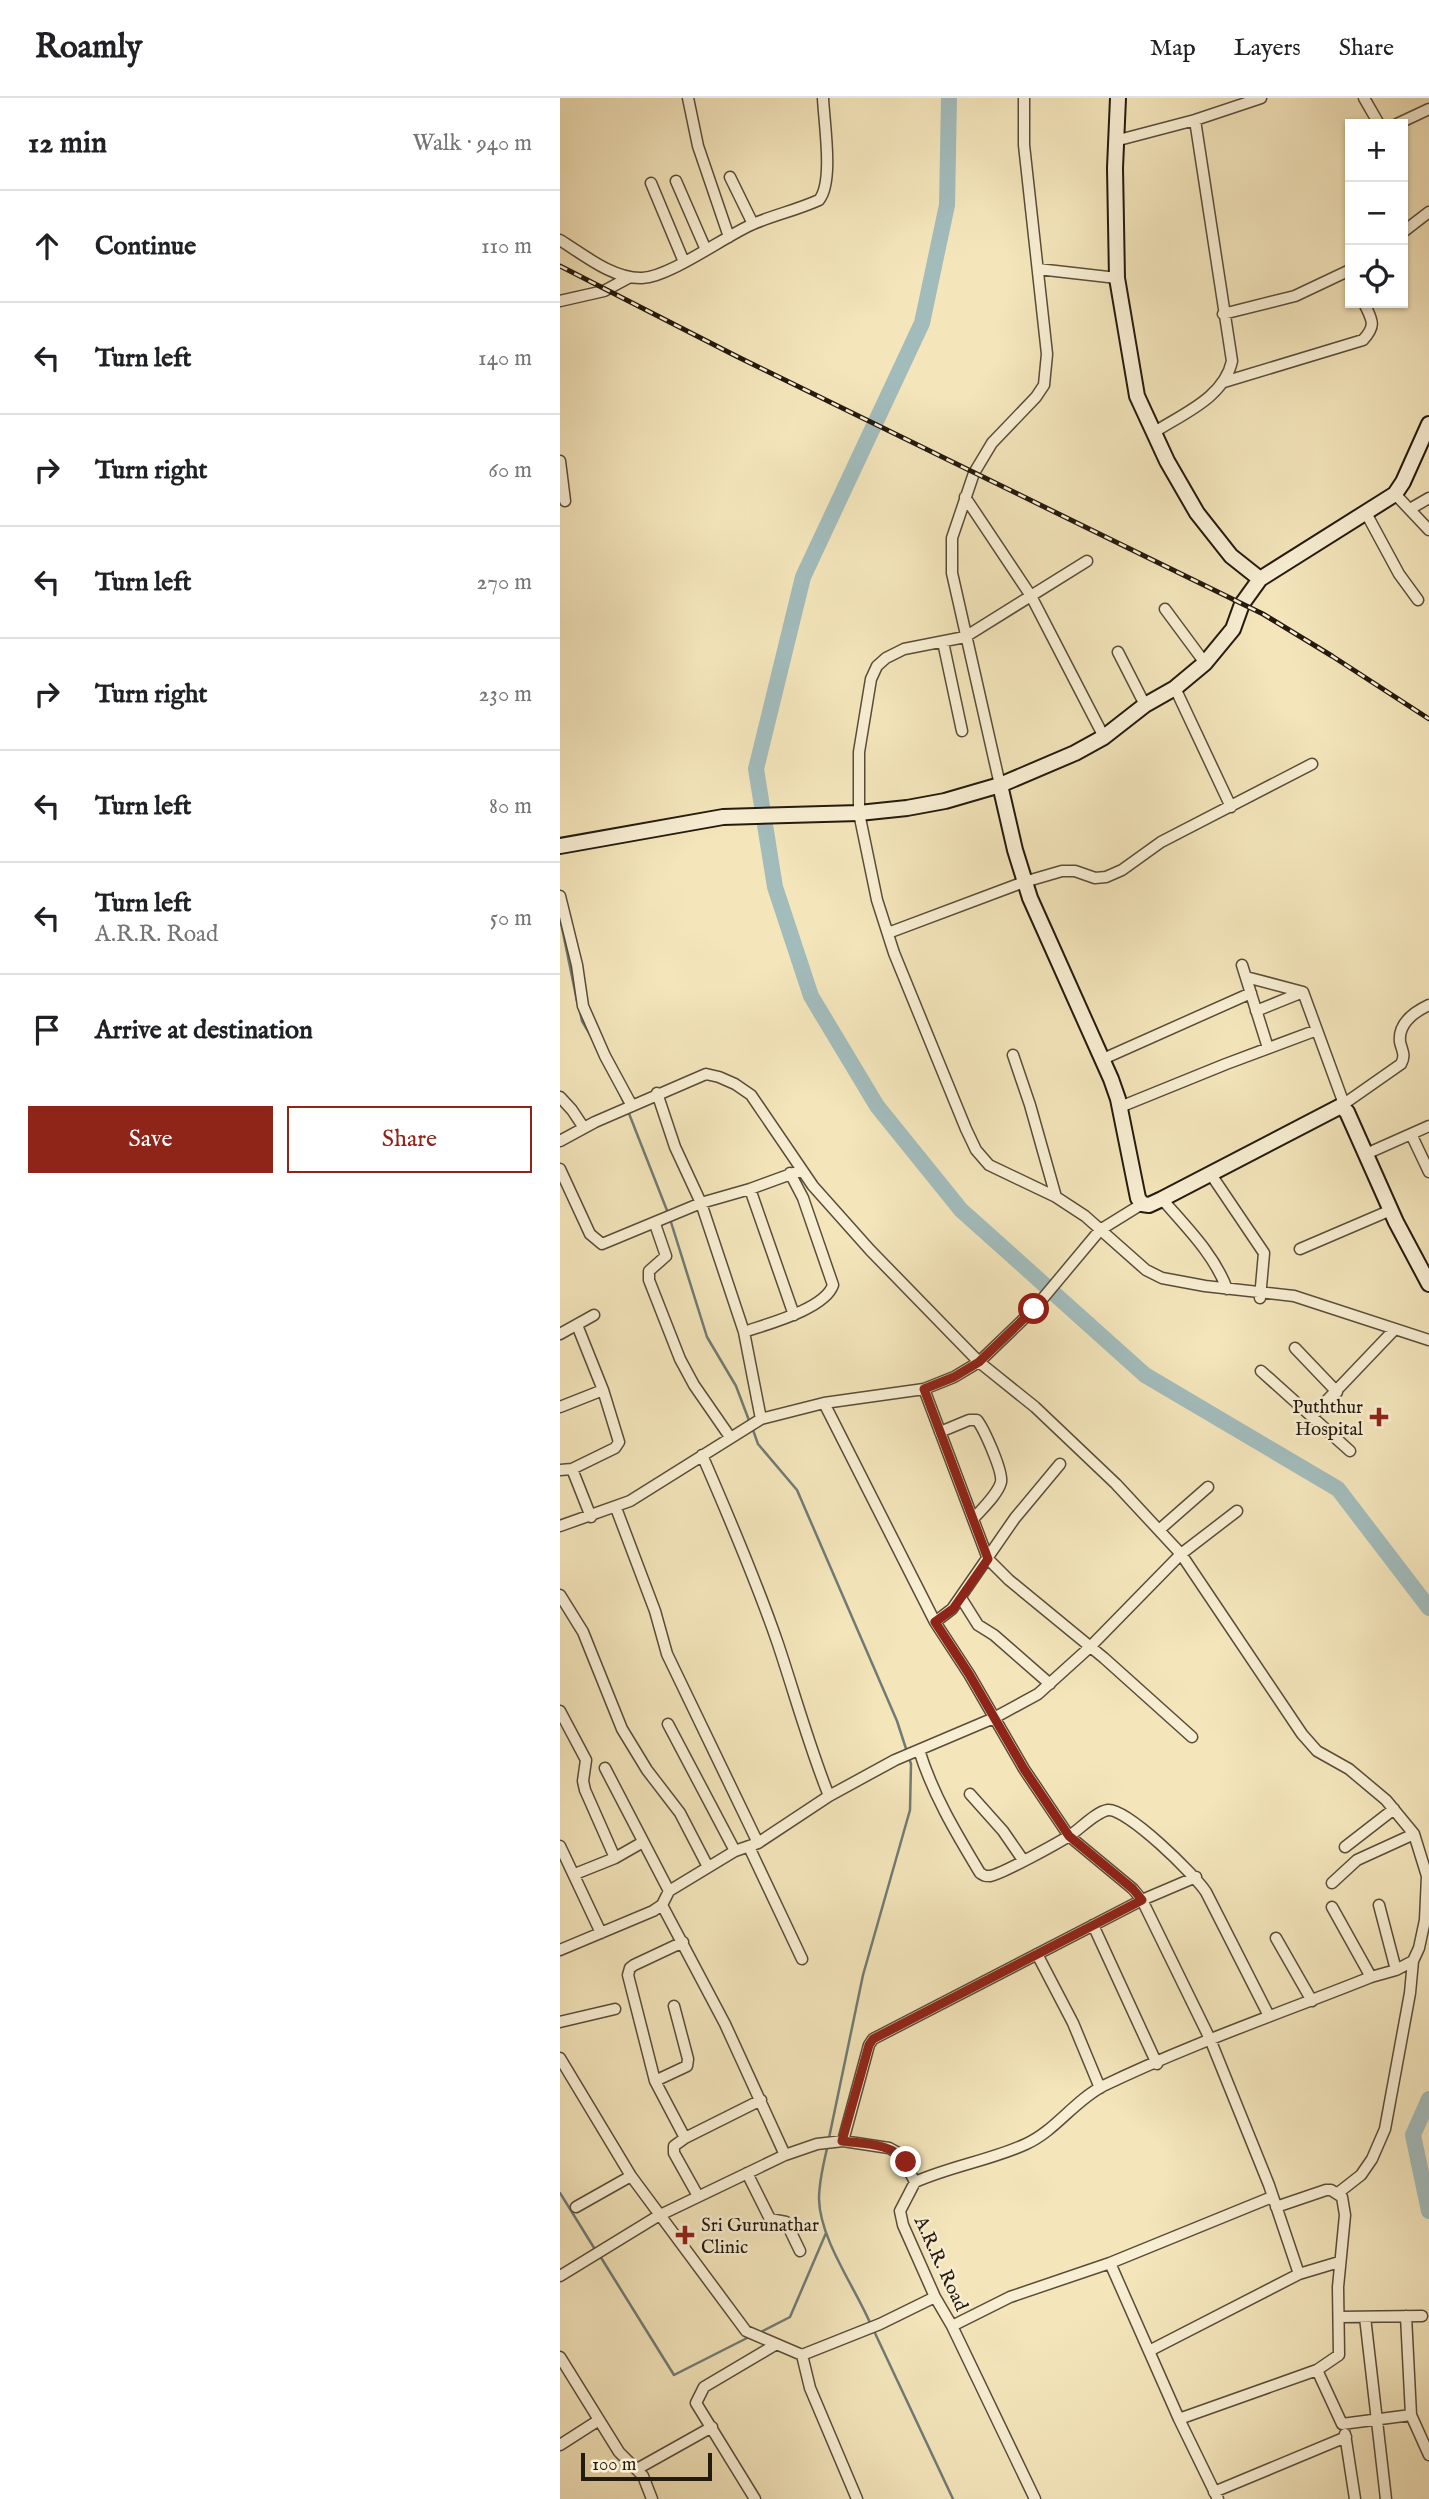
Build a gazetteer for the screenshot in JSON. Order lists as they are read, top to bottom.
{
  "streets": {
    "street": ["A.R.R. Road"]
  },
  "places": {
    "health": ["Puththur Hospital", "Sri Gurunathar Clinic"]
  },
  "scale_bar": "100 m",
  "page": {
    "header": "Roamly",
    "nav": ["Map", "Layers", "Share"],
    "heading": ["12 min", "Walk · 940 m"],
    "map_buttons": ["+", "−"],
    "list": [
      ["Continue", "110 m"],
      ["Turn left", "140 m"],
      ["Turn right", "60 m"],
      ["Turn left", "270 m"],
      ["Turn right", "230 m"],
      ["Turn left", "80 m"],
      ["Turn left", "A.R.R. Road", "50 m"],
      "Arrive at destination"
    ],
    "buttons": ["Save", "Share"],
    "scale": "100 m"
  }
}
